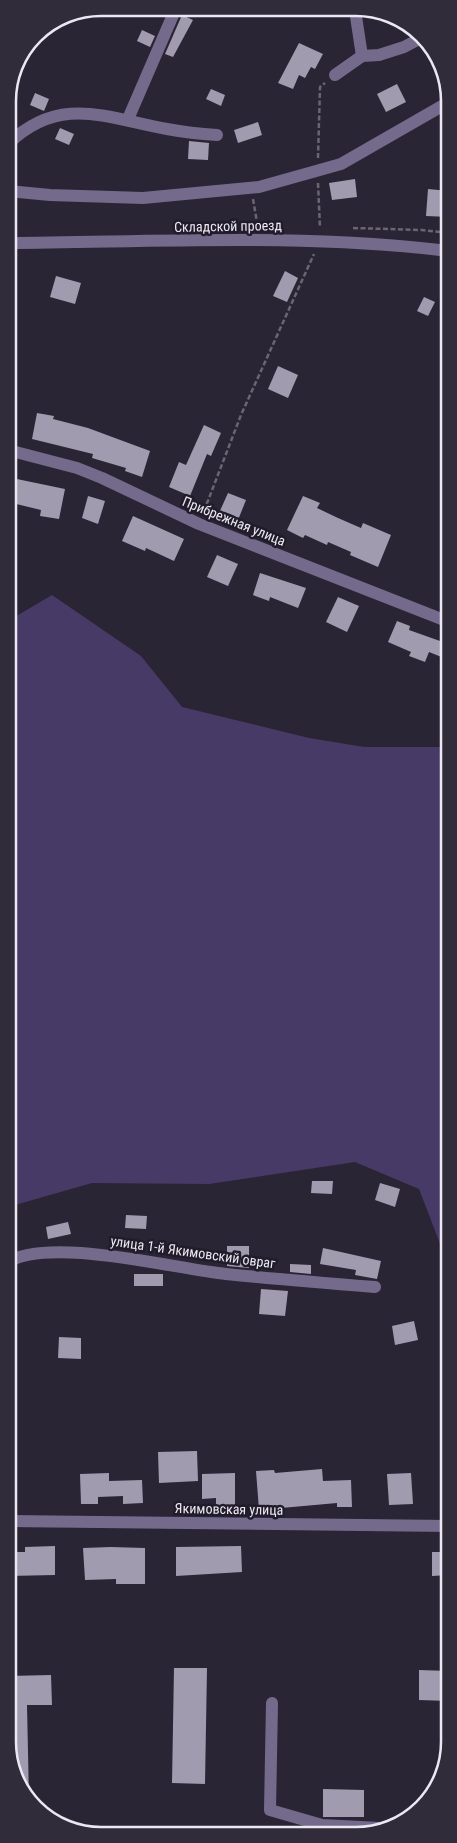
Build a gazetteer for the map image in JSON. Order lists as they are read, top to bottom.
{
  "streets": {
    "street": [
      "Складской проезд",
      "Прибрежная улица",
      "улица 1-й Якимовский овраг",
      "Якимовская улица"
    ]
  }
}
